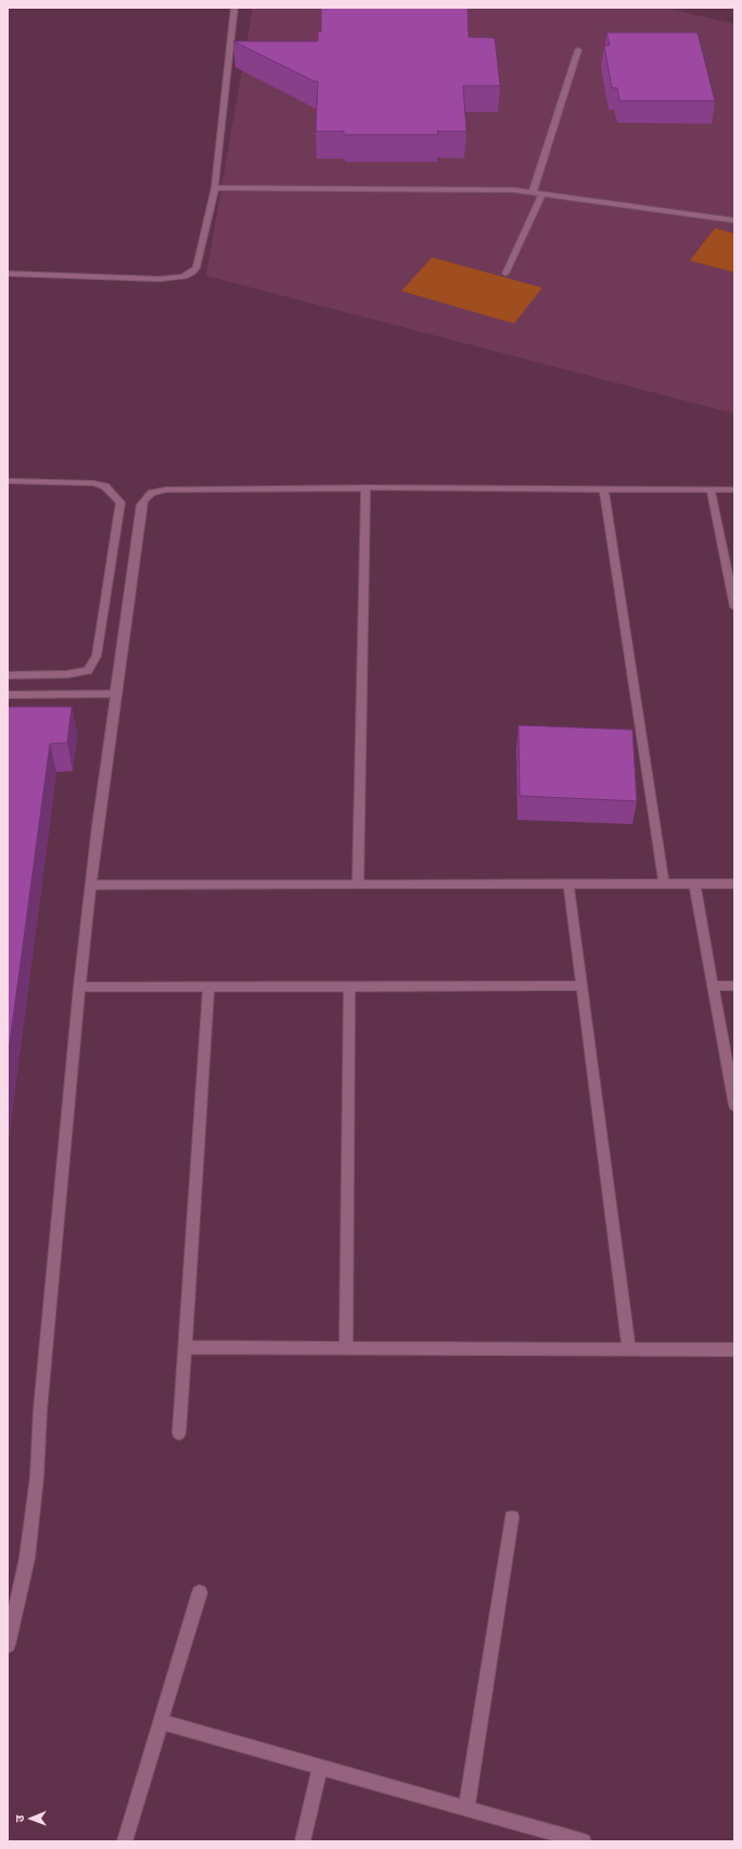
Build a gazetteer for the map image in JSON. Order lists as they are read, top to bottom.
{
  "north": "left"
}
